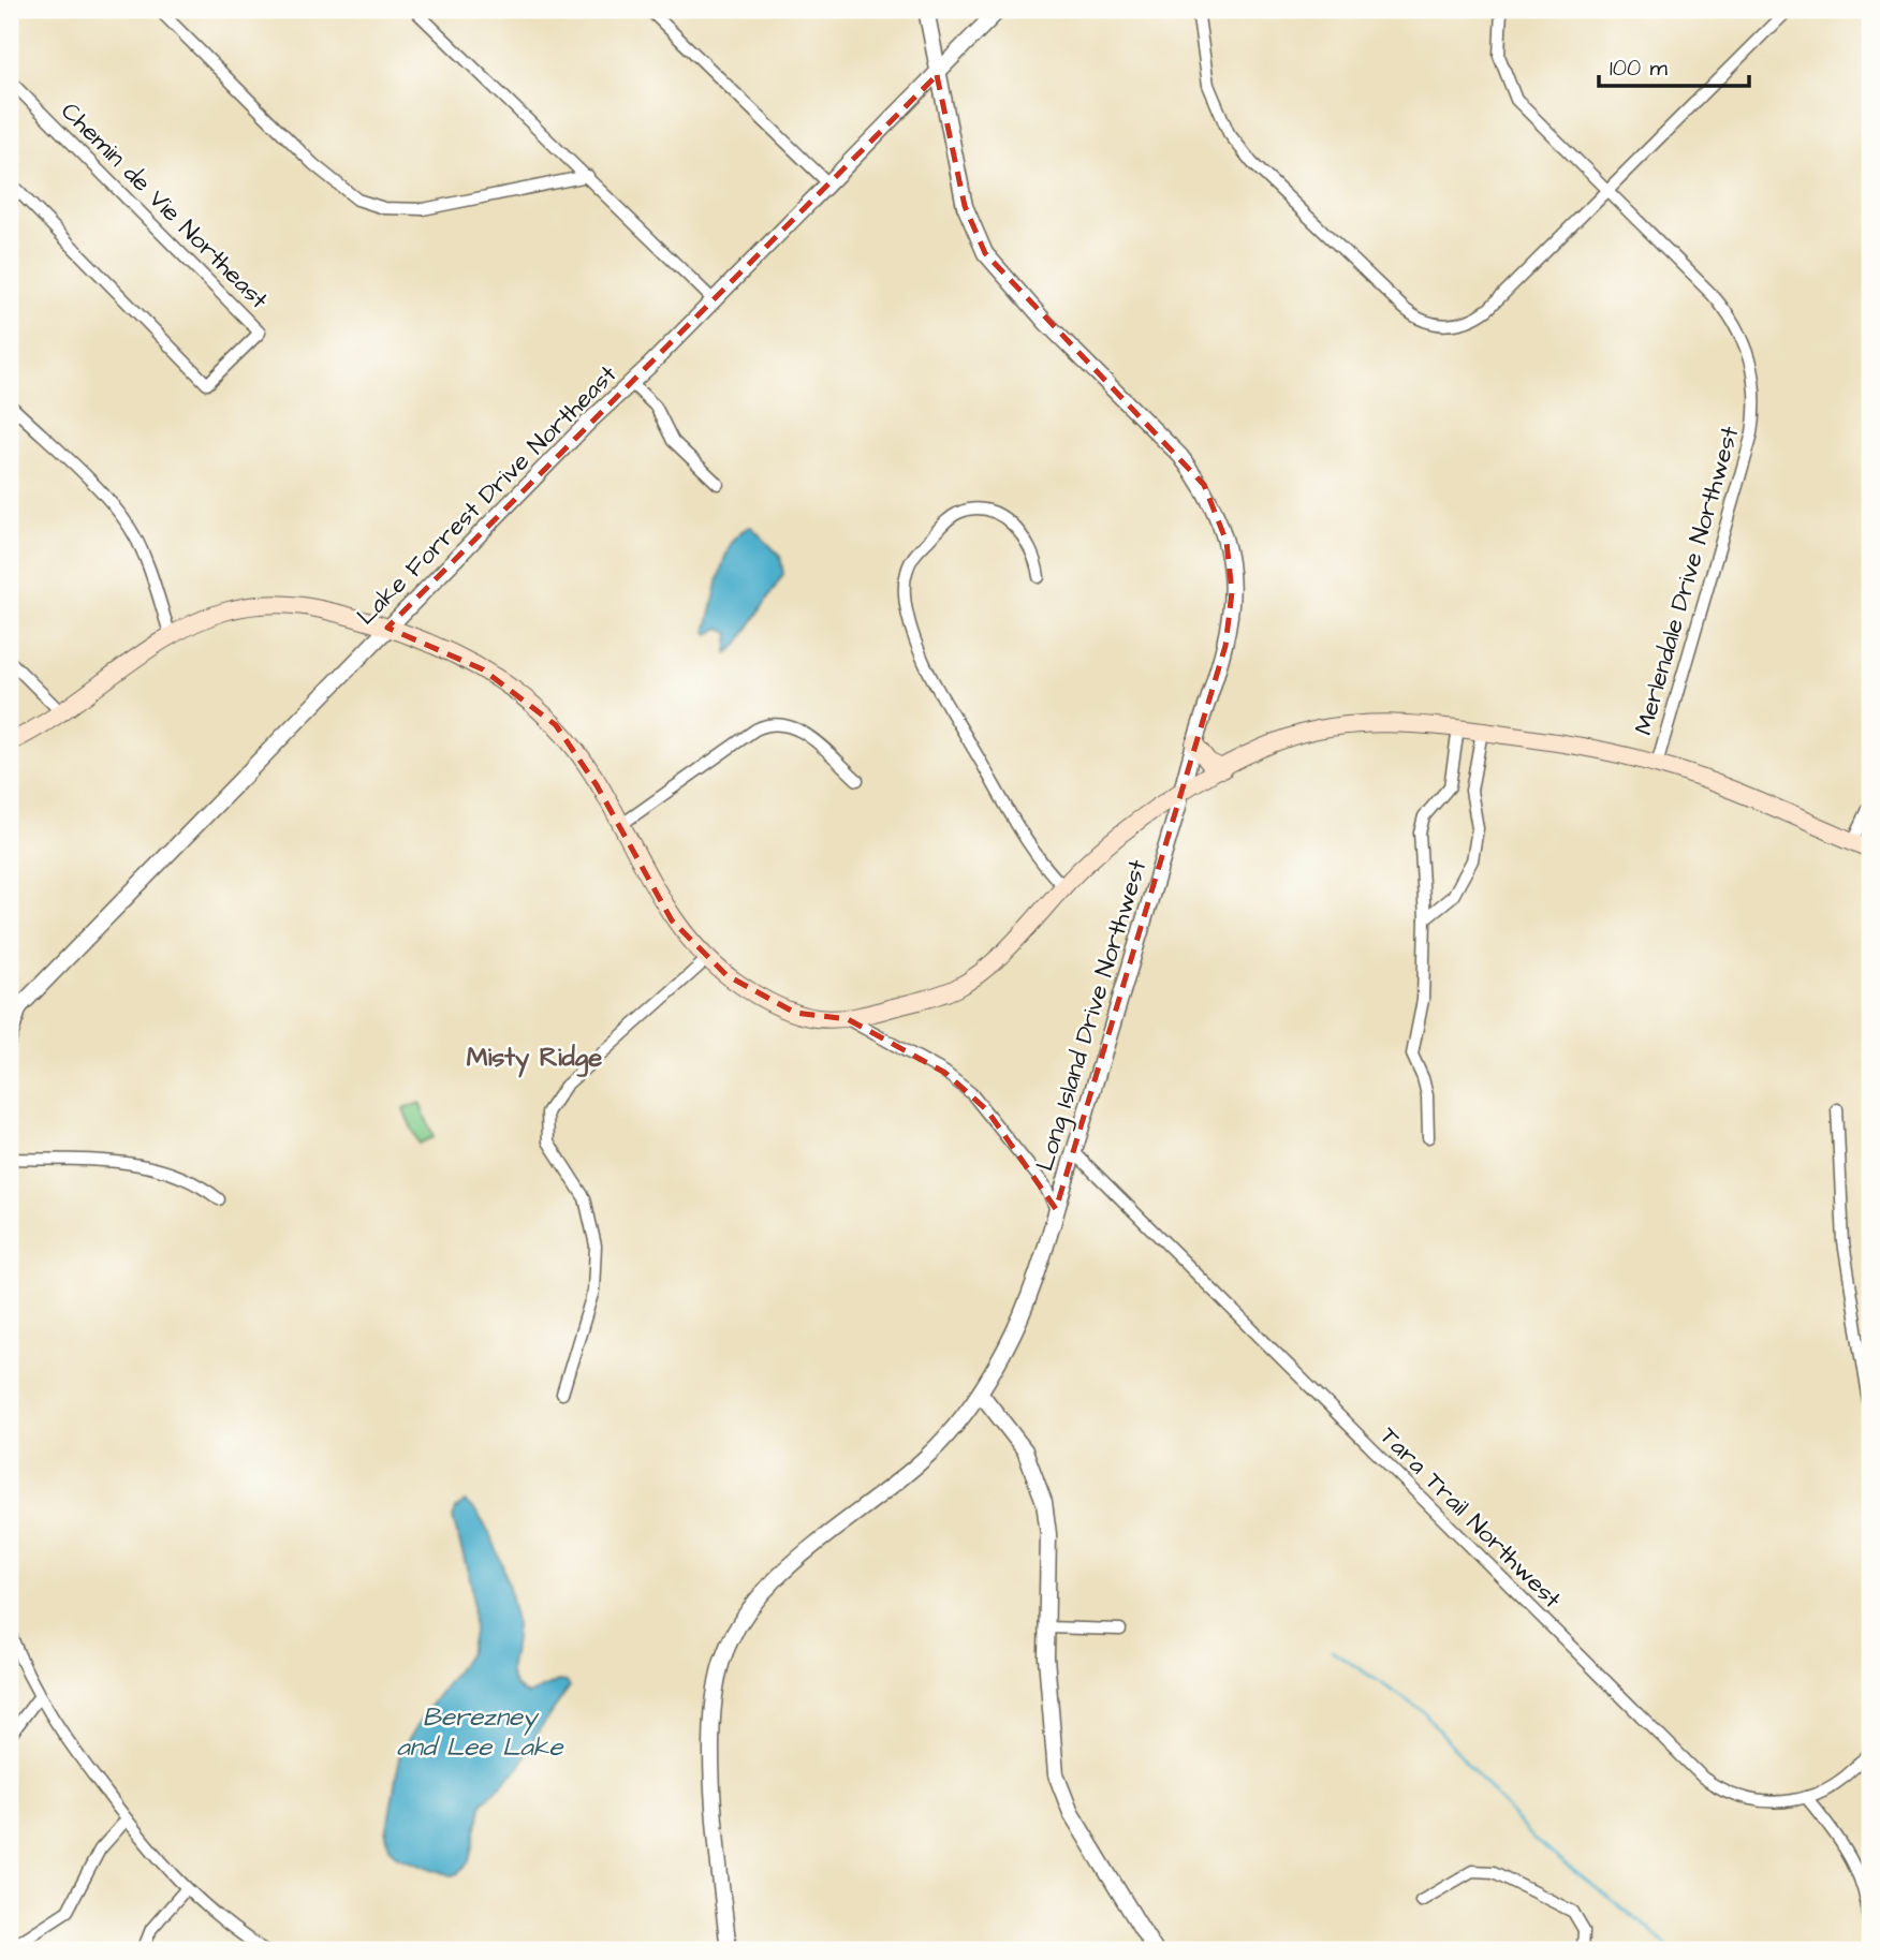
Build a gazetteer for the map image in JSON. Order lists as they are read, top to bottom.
{
  "streets": {
    "street": [
      "Chemin de Vie Northeast",
      "Lake Forrest Drive Northeast",
      "Merlendale Drive Northwest",
      "Long Island Drive Northwest",
      "Tara Trail Northwest"
    ]
  },
  "crossings": [
    ["Lake Forrest Drive Northeast", "Long Island Drive Northwest"],
    ["Long Island Drive Northwest", "Tara Trail Northwest"]
  ],
  "districts": ["Misty Ridge"],
  "water": ["Berezney and Lee Lake"],
  "scale_bar": "100 m"
}
